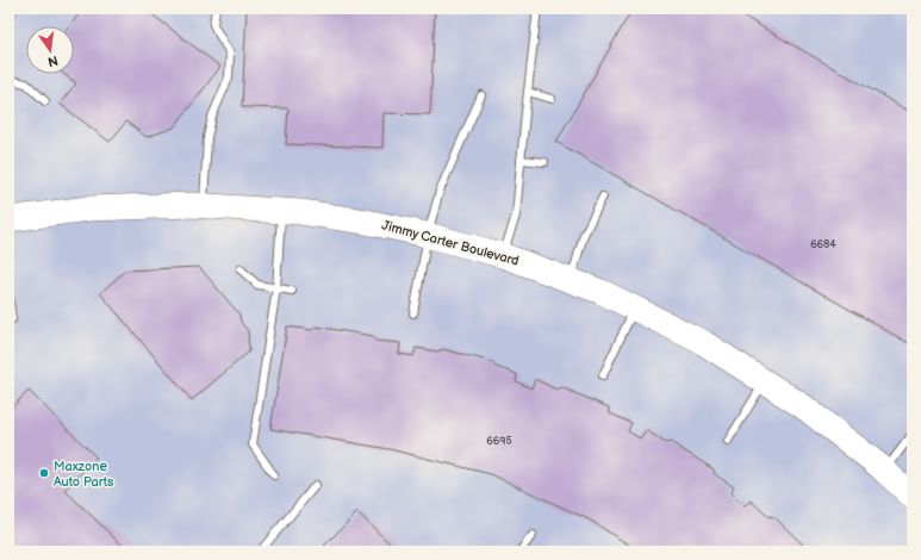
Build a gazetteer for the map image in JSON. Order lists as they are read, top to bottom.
{
  "streets": {
    "main road": ["Jimmy Carter Boulevard"]
  },
  "places": ["Maxzone Auto Parts"],
  "house_numbers": ["6684", "6695"],
  "north": "bottom"
}
